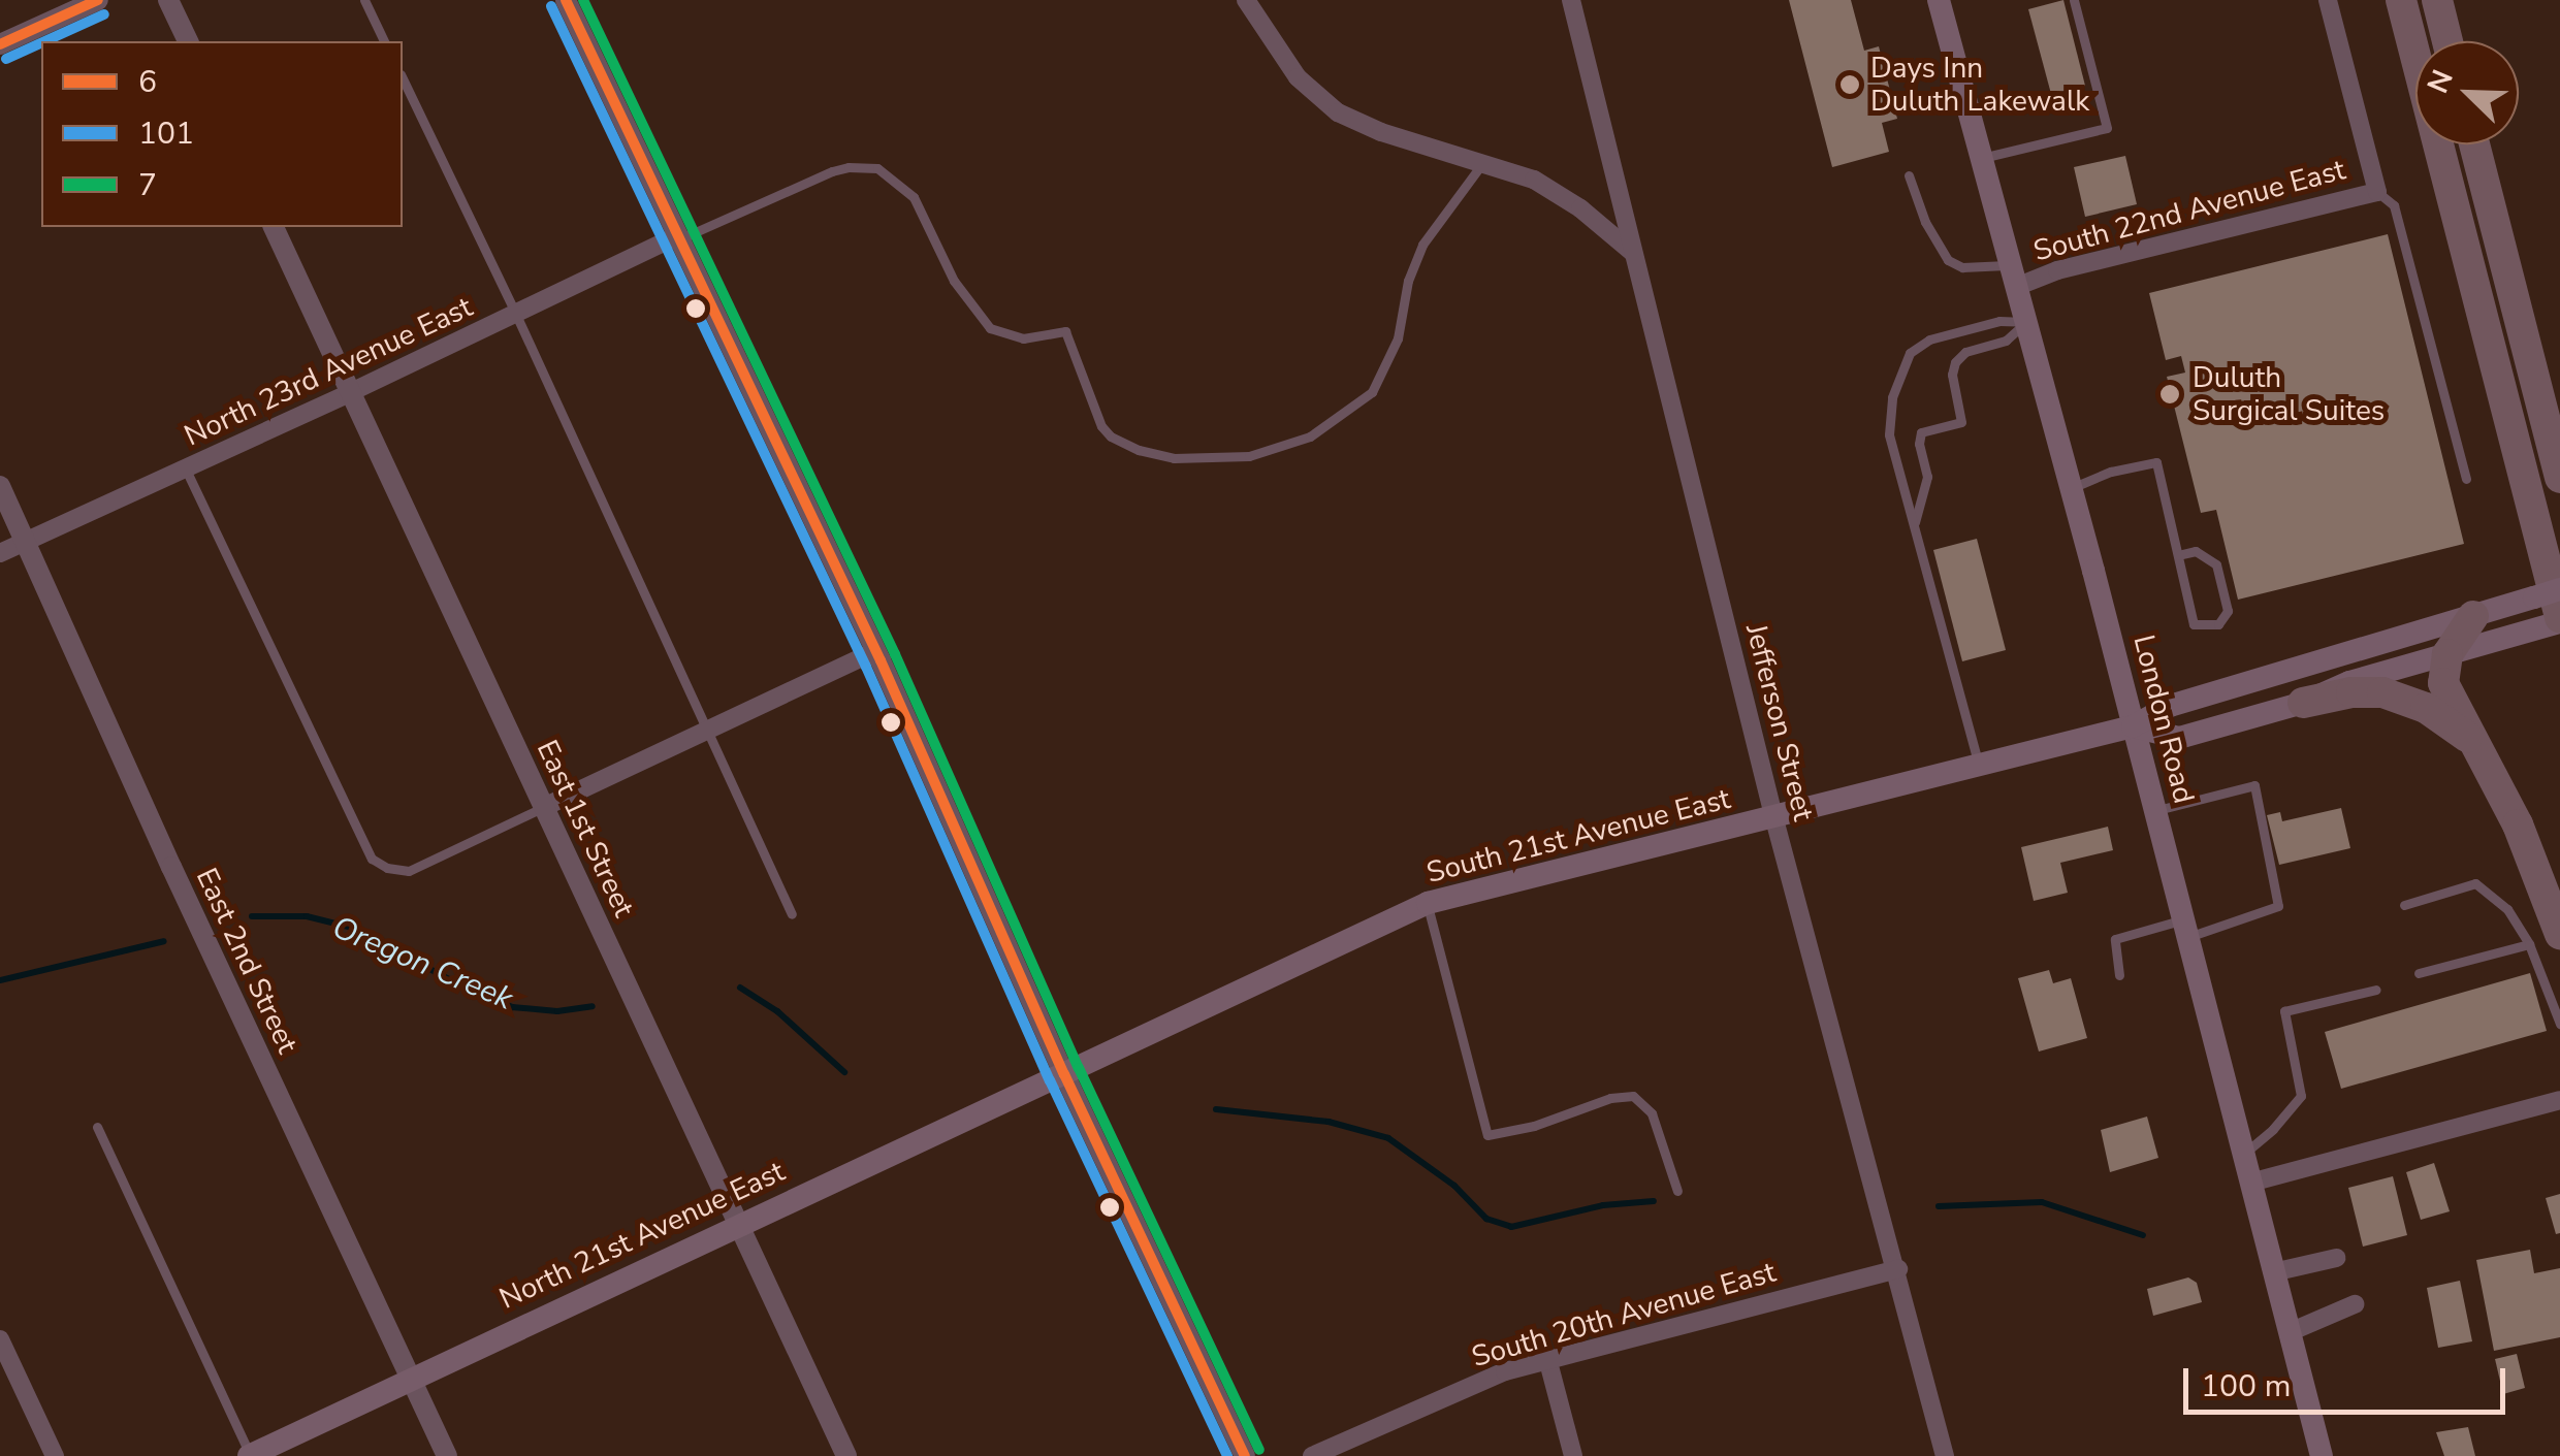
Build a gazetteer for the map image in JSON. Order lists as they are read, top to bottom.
{
  "streets": {
    "main road": ["London Road", "South 21st Avenue East", "North 21st Avenue East"],
    "street": [
      "South 22nd Avenue East",
      "North 23rd Avenue East",
      "Jefferson Street",
      "East 1st Street",
      "East 2nd Street",
      "South 20th Avenue East"
    ]
  },
  "crossings": [
    ["South 22nd Avenue East", "London Road"],
    ["North 23rd Avenue East", "East 1st Street"],
    ["North 23rd Avenue East", "East 2nd Street"],
    ["London Road", "South 21st Avenue East"],
    ["Jefferson Street", "South 21st Avenue East"],
    ["Jefferson Street", "South 20th Avenue East"],
    ["East 1st Street", "North 21st Avenue East"],
    ["South 21st Avenue East", "North 21st Avenue East"],
    ["East 2nd Street", "North 21st Avenue East"]
  ],
  "water": ["Oregon Creek"],
  "places": ["Days Inn Duluth Lakewalk", "Duluth Surgical Suites"],
  "lines": ["transit line 6", "transit line 7", "transit line 101"],
  "legend": ["6", "101", "7"],
  "scale_bar": "100 m",
  "north": "top left"
}
